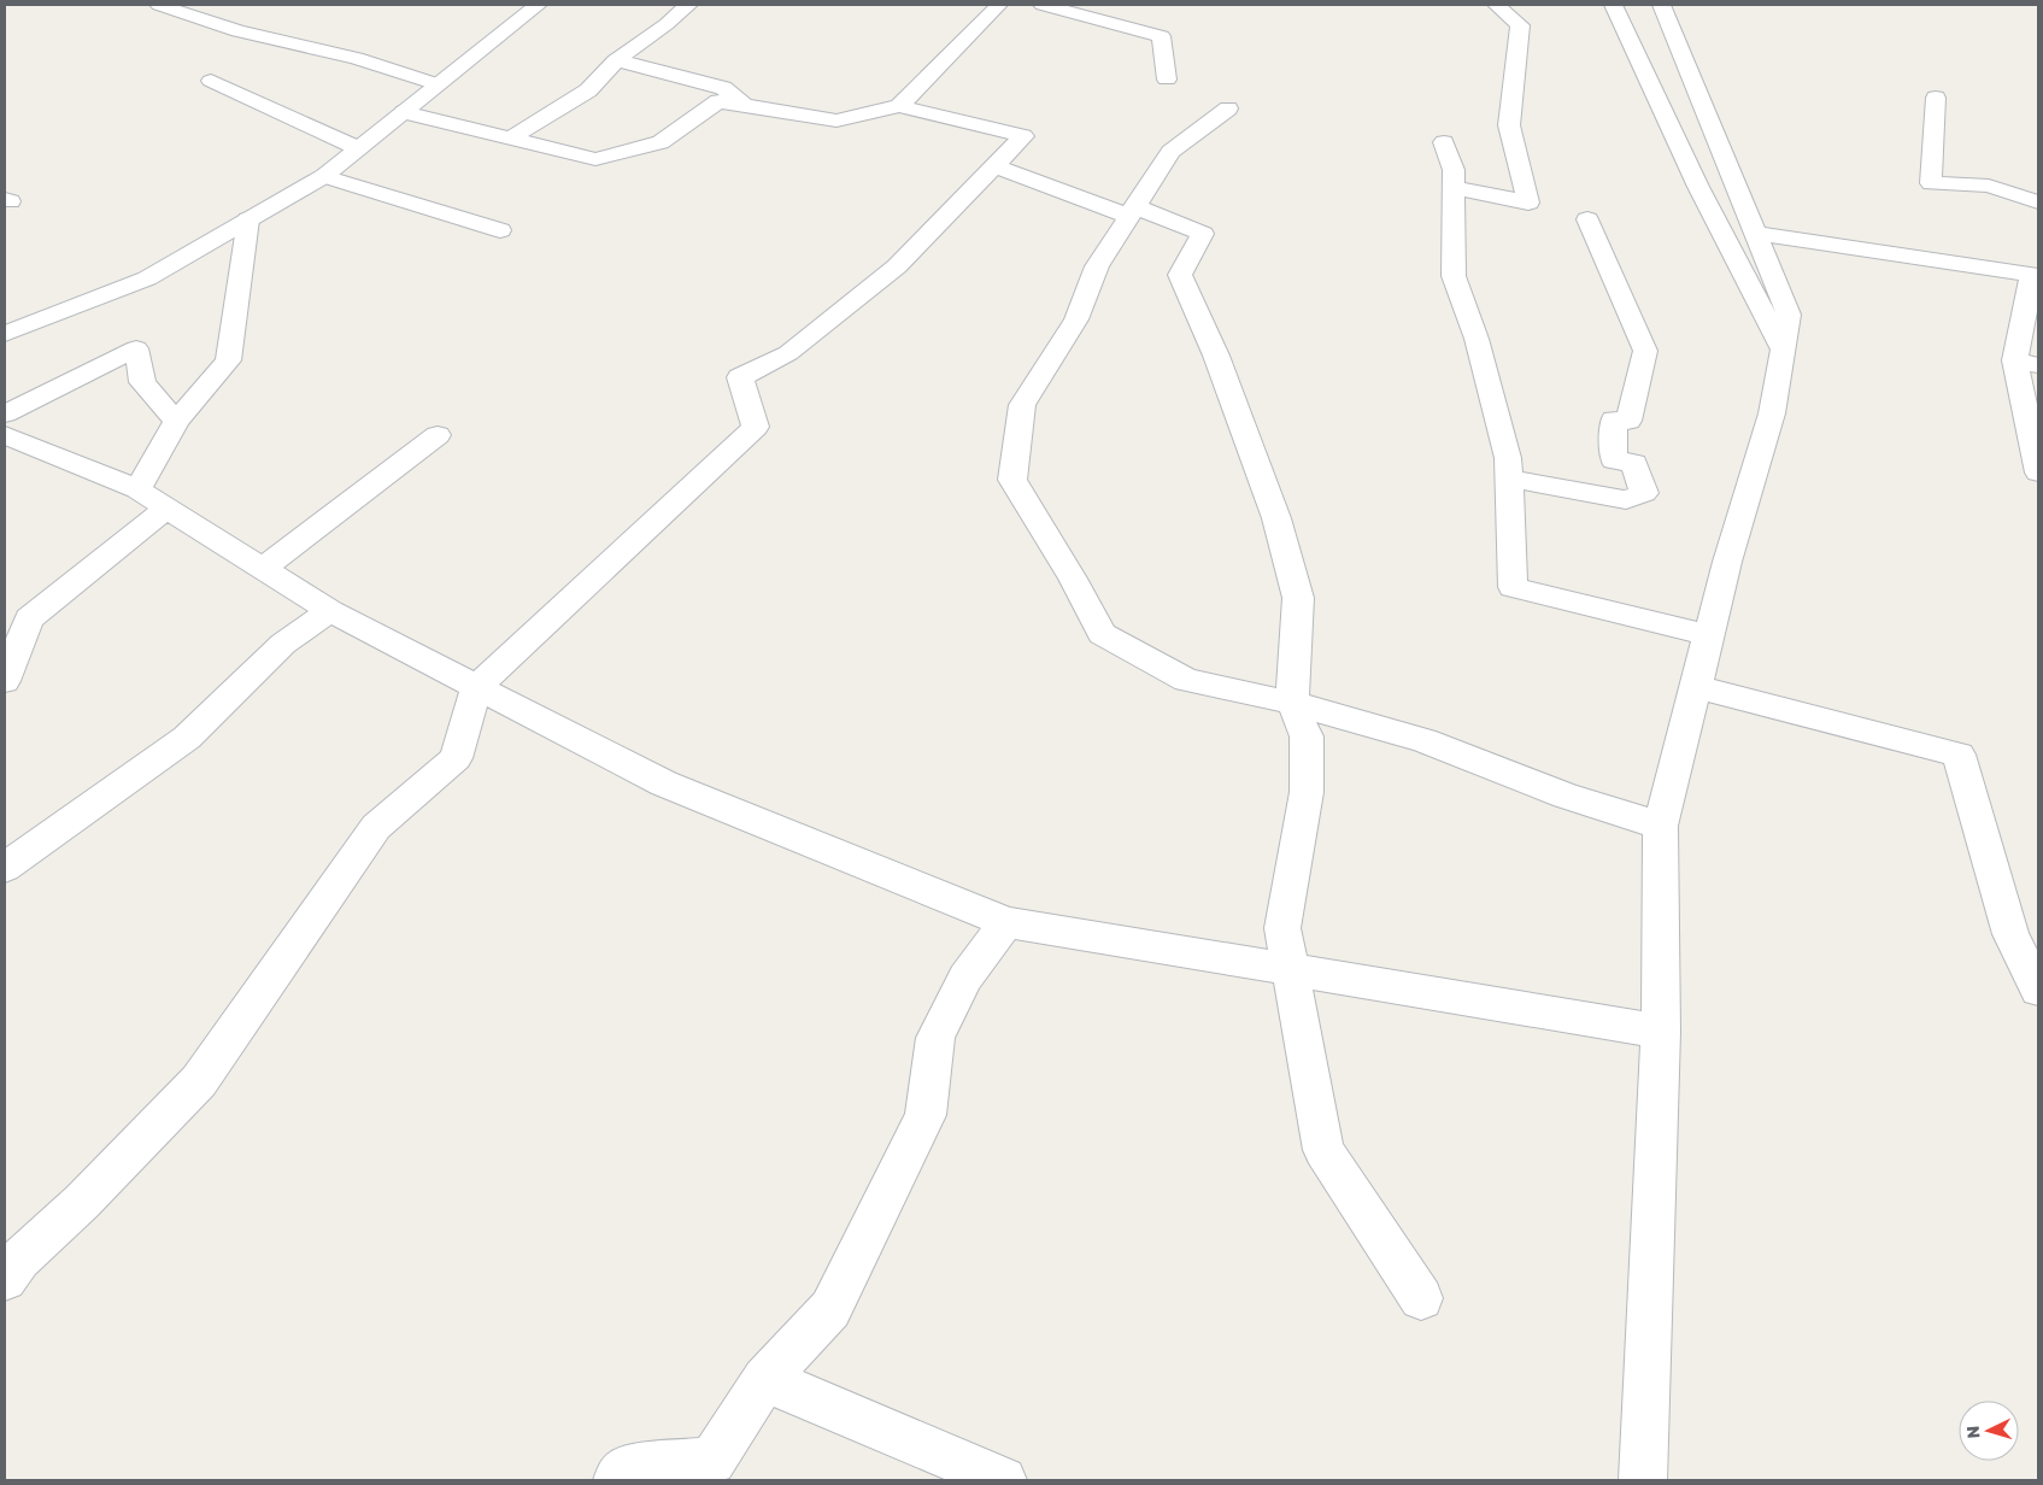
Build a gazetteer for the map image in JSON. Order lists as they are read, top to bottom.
{
  "north": "left"
}
